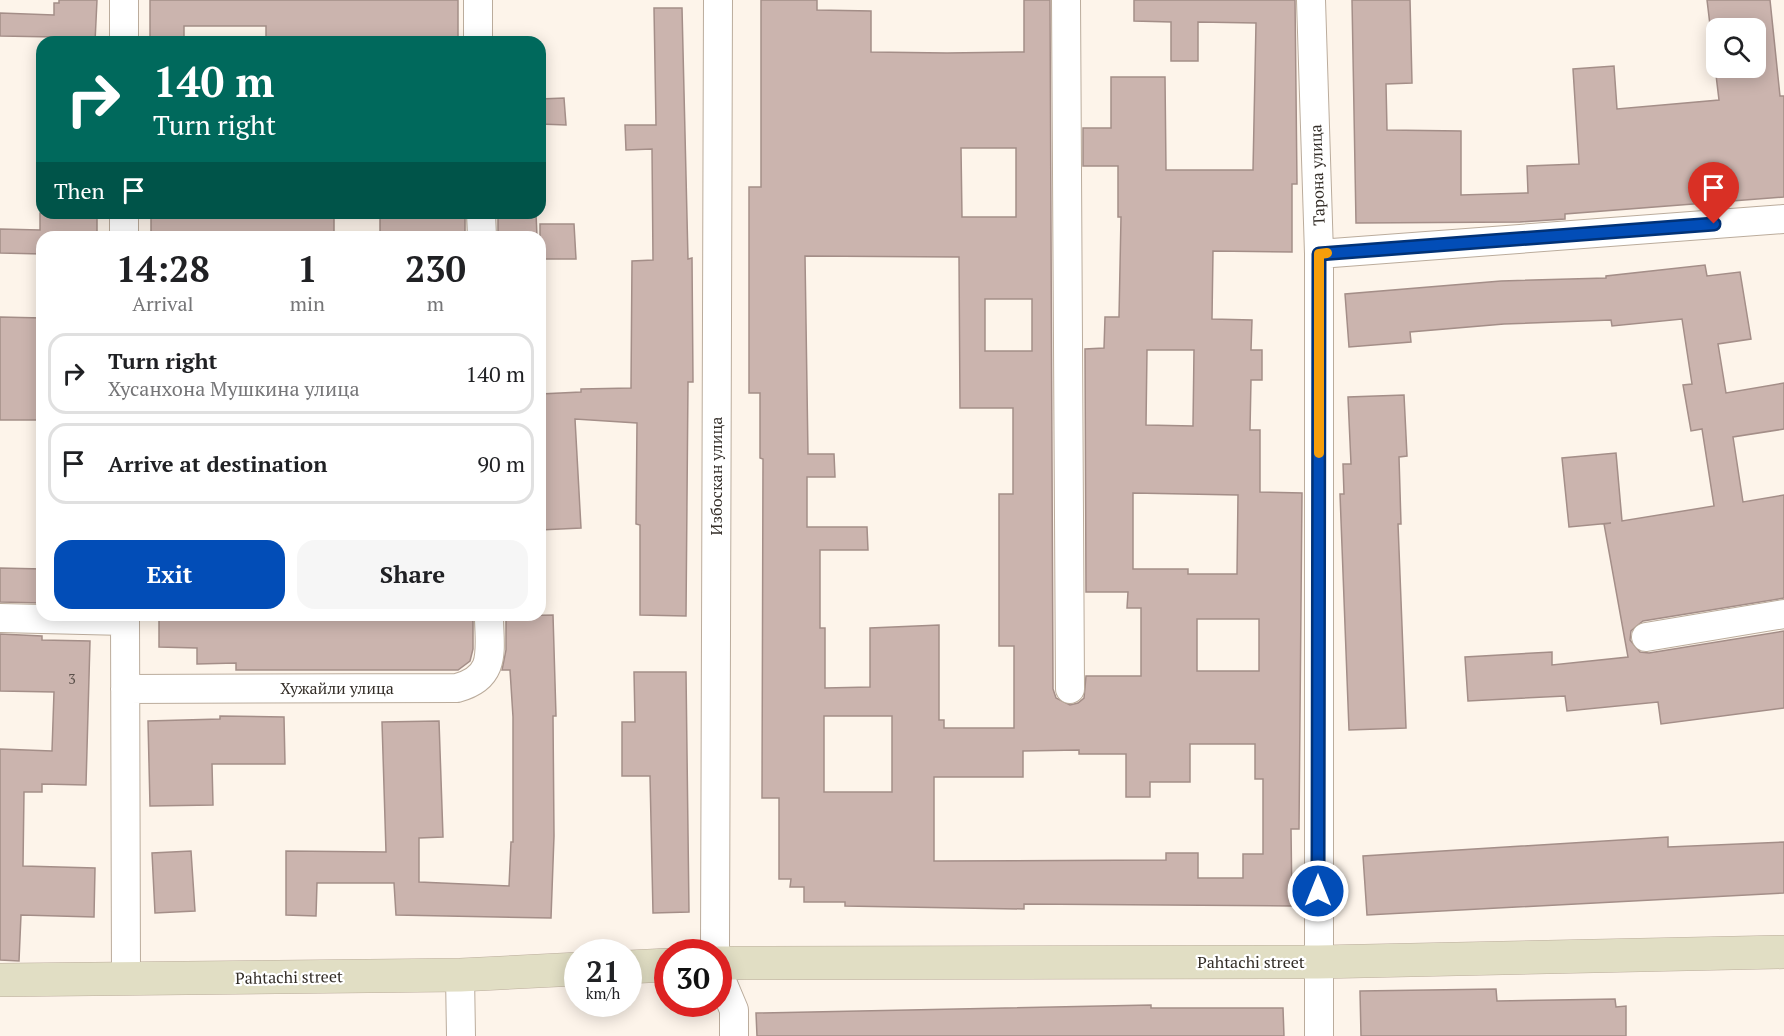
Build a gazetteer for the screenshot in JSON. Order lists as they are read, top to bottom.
{
  "streets": {
    "street": [
      "Тарона улица",
      "Избоскан улица",
      "Хужайли улица",
      "Pahtachi street"
    ]
  },
  "crossings": [
    ["Тарона улица", "Pahtachi street"]
  ],
  "house_numbers": ["3"],
  "page": {
    "turn": ["140 m", "Turn right"],
    "then": "Then",
    "eta": [
      "14:28",
      "Arrival",
      "1",
      "min",
      "230",
      "m"
    ],
    "list": [
      {
        "name": "Turn right",
        "note": "Хусанхона Мушкина улица",
        "value": "140 m"
      },
      {
        "name": "Arrive at destination",
        "value": "90 m"
      }
    ],
    "buttons": ["Exit", "Share"],
    "speed": "21 km/h",
    "limit": "30"
  }
}
